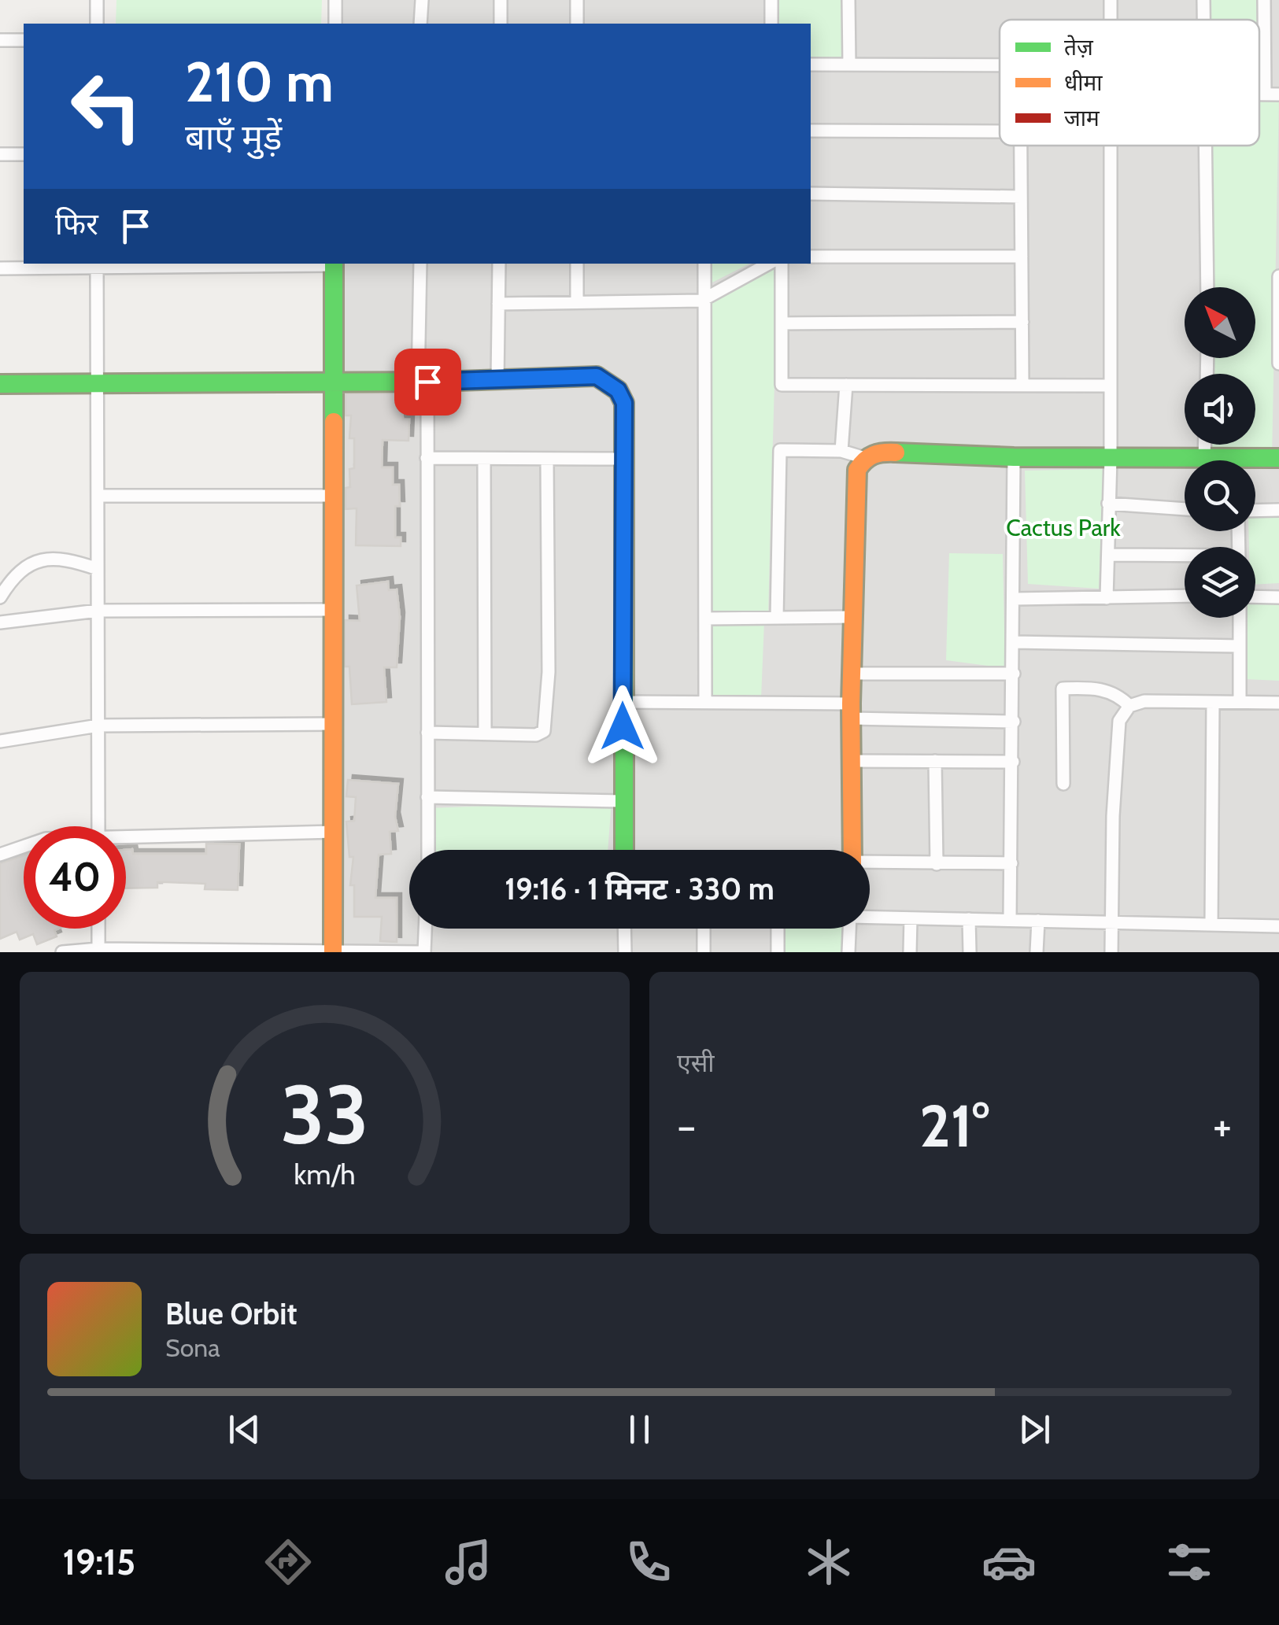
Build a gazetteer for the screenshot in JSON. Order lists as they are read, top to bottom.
{
  "parks": ["Cactus Park"],
  "legend": ["तेज़", "धीमा", "जाम"],
  "north": "top left",
  "page": {
    "turn": ["210 m", "बाएँ मुड़ें"],
    "then": "फिर",
    "limit": "40",
    "trip": "19:16 · 1 मिनट · 330 m",
    "tile": "एसी",
    "heat": ["−", "21°", "+"],
    "song": ["Blue Orbit", "Sona"],
    "tabs": "19:15",
    "gauge": ["33", "km/h"]
  }
}
